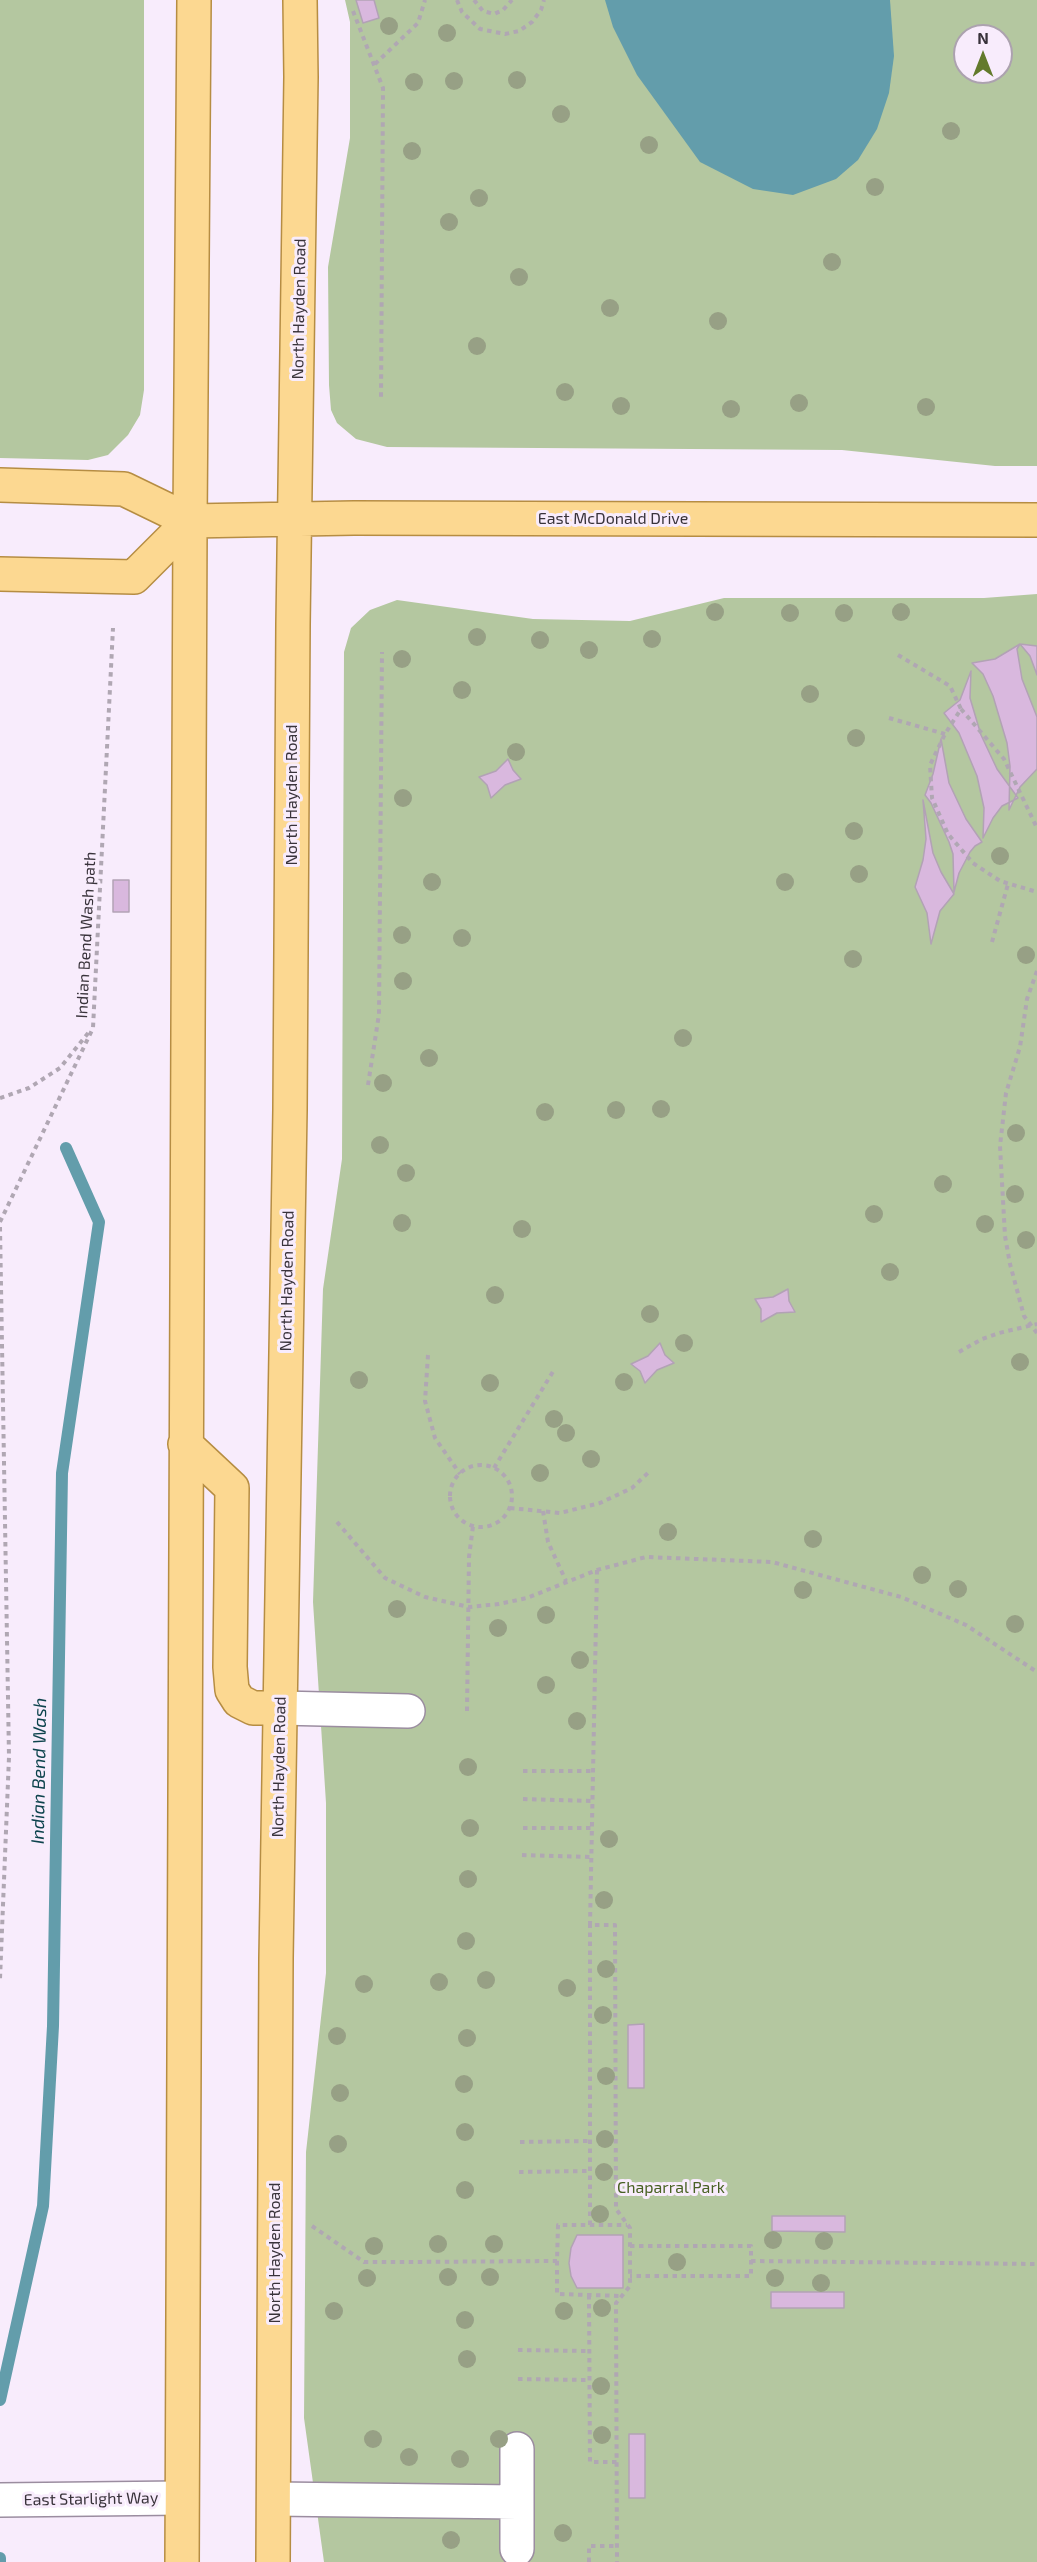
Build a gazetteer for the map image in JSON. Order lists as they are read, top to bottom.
{
  "streets": {
    "main road": ["North Hayden Road", "East McDonald Drive"],
    "street": ["East Starlight Way"],
    "path": ["Indian Bend Wash path"]
  },
  "crossings": [
    ["North Hayden Road", "East McDonald Drive"]
  ],
  "water": ["Indian Bend Wash"],
  "parks": ["Chaparral Park"],
  "north": "top"
}
